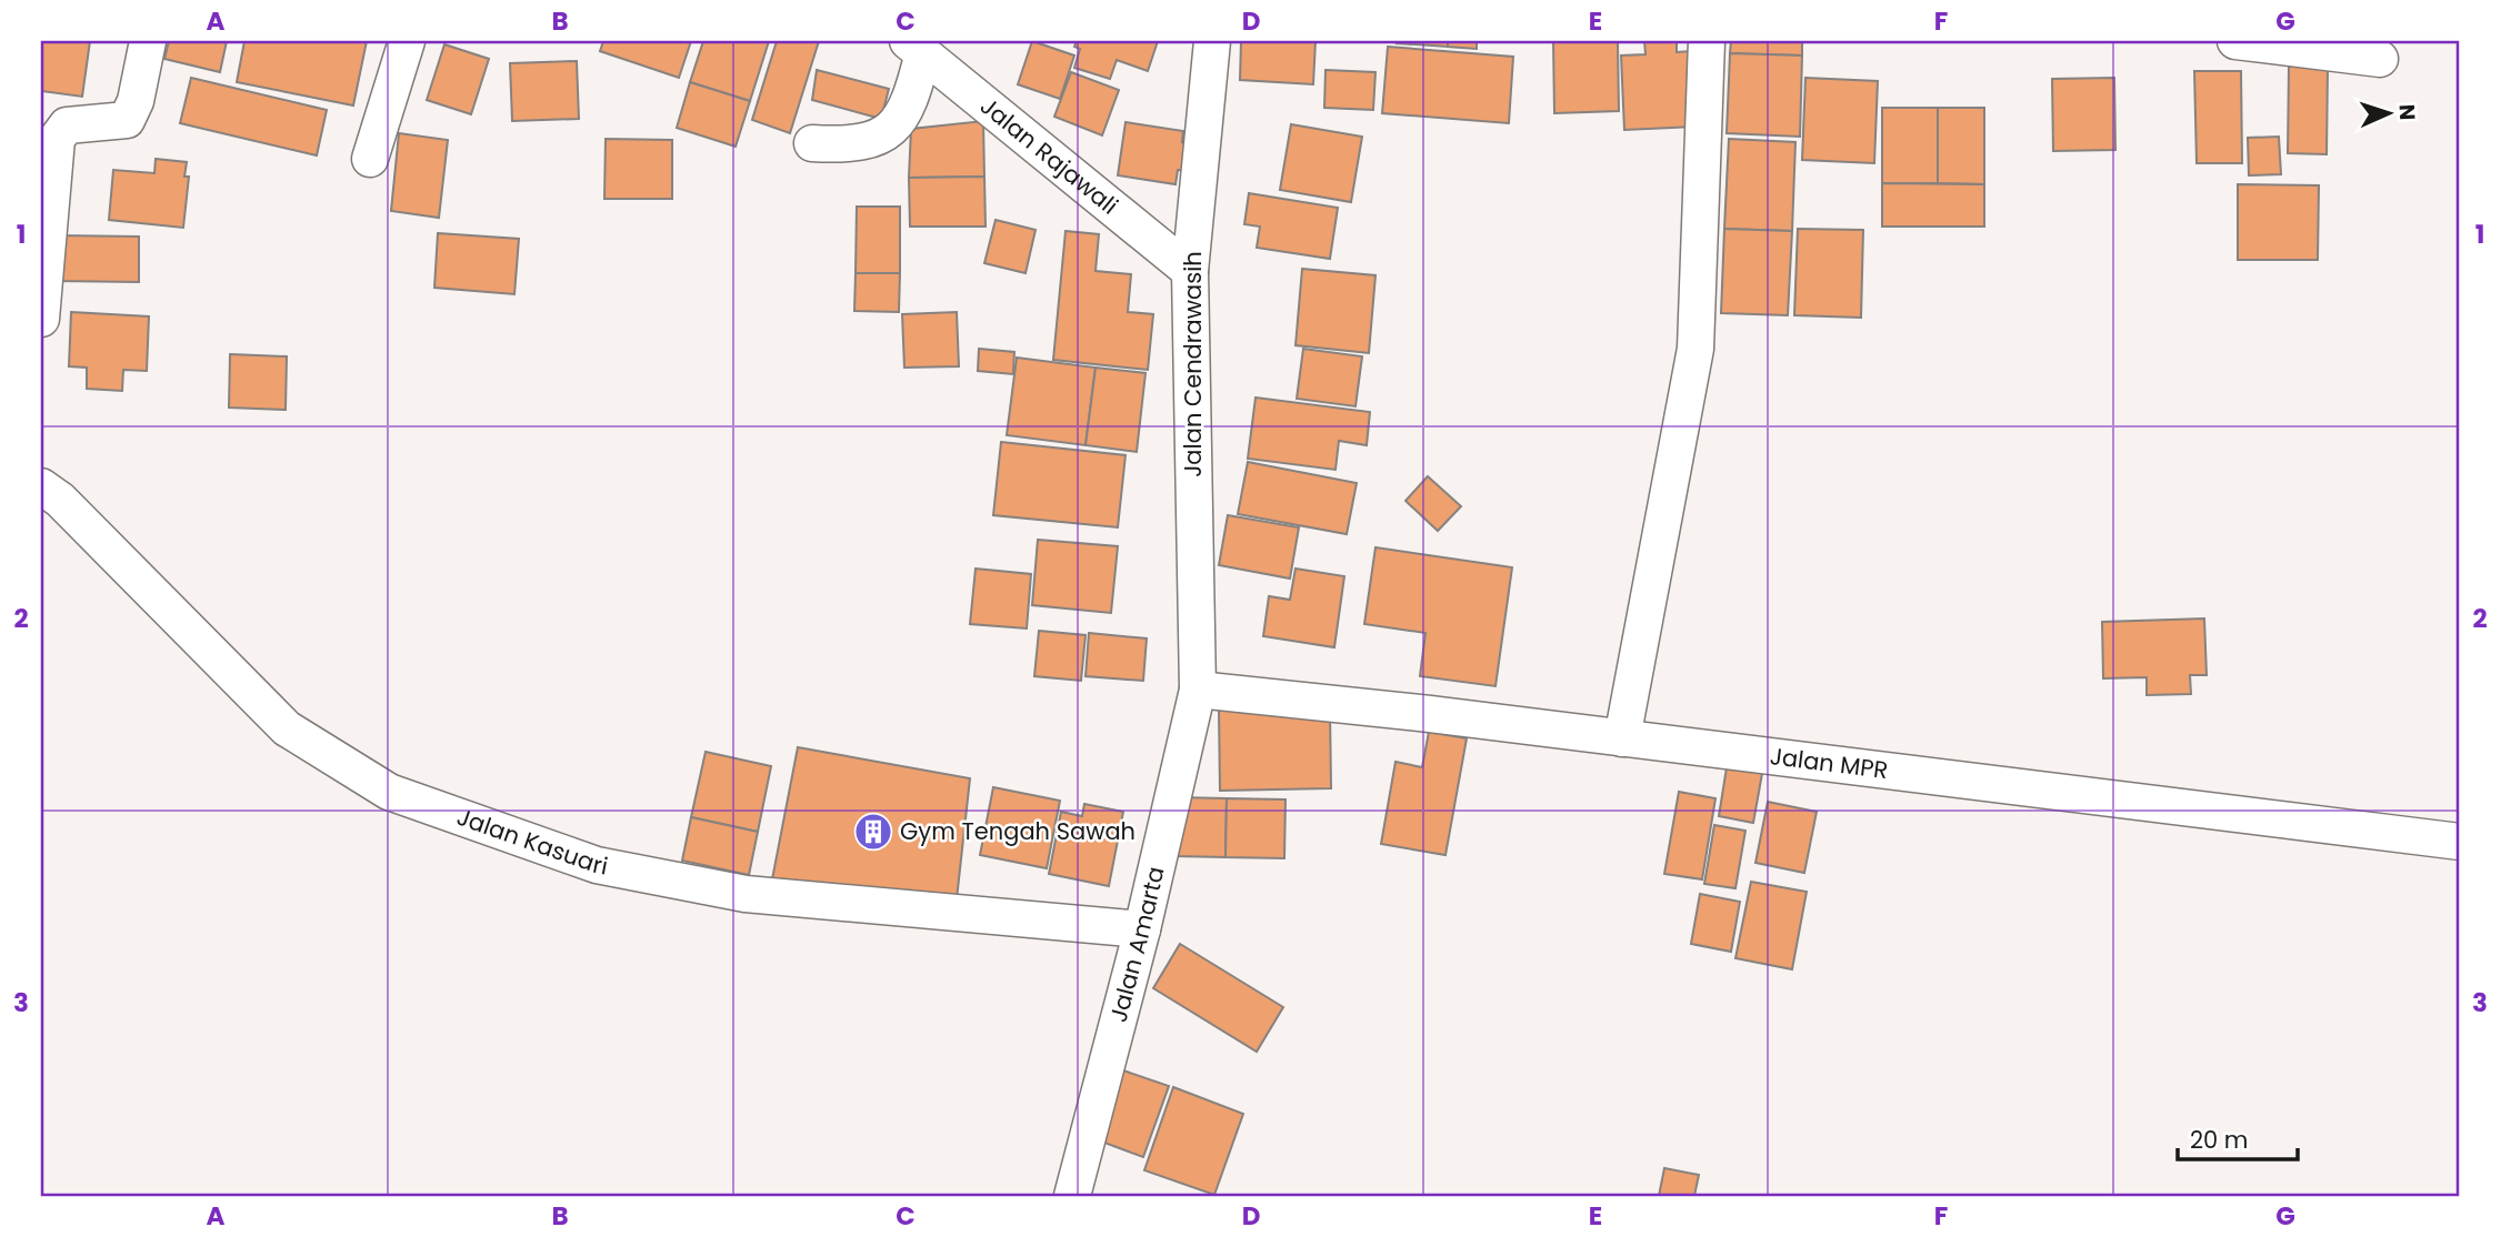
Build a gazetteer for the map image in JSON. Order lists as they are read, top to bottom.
{
  "streets": {
    "street": [
      "Jalan Rajawali",
      "Jalan Cendrawasih",
      "Jalan MPR",
      "Jalan Kasuari",
      "Jalan Amarta"
    ]
  },
  "crossings": [
    ["Jalan Rajawali", "Jalan Cendrawasih"],
    ["Jalan Cendrawasih", "Jalan MPR"],
    ["Jalan Cendrawasih", "Jalan Amarta"],
    ["Jalan MPR", "Jalan Amarta"],
    ["Jalan Kasuari", "Jalan Amarta"]
  ],
  "places": {
    "building": ["Gym Tengah Sawah"]
  },
  "scale_bar": "20 m",
  "north": "right",
  "grid": {
    "columns": [
      "A",
      "B",
      "C",
      "D",
      "E",
      "F",
      "G"
    ],
    "rows": ["1", "2", "3"]
  }
}
